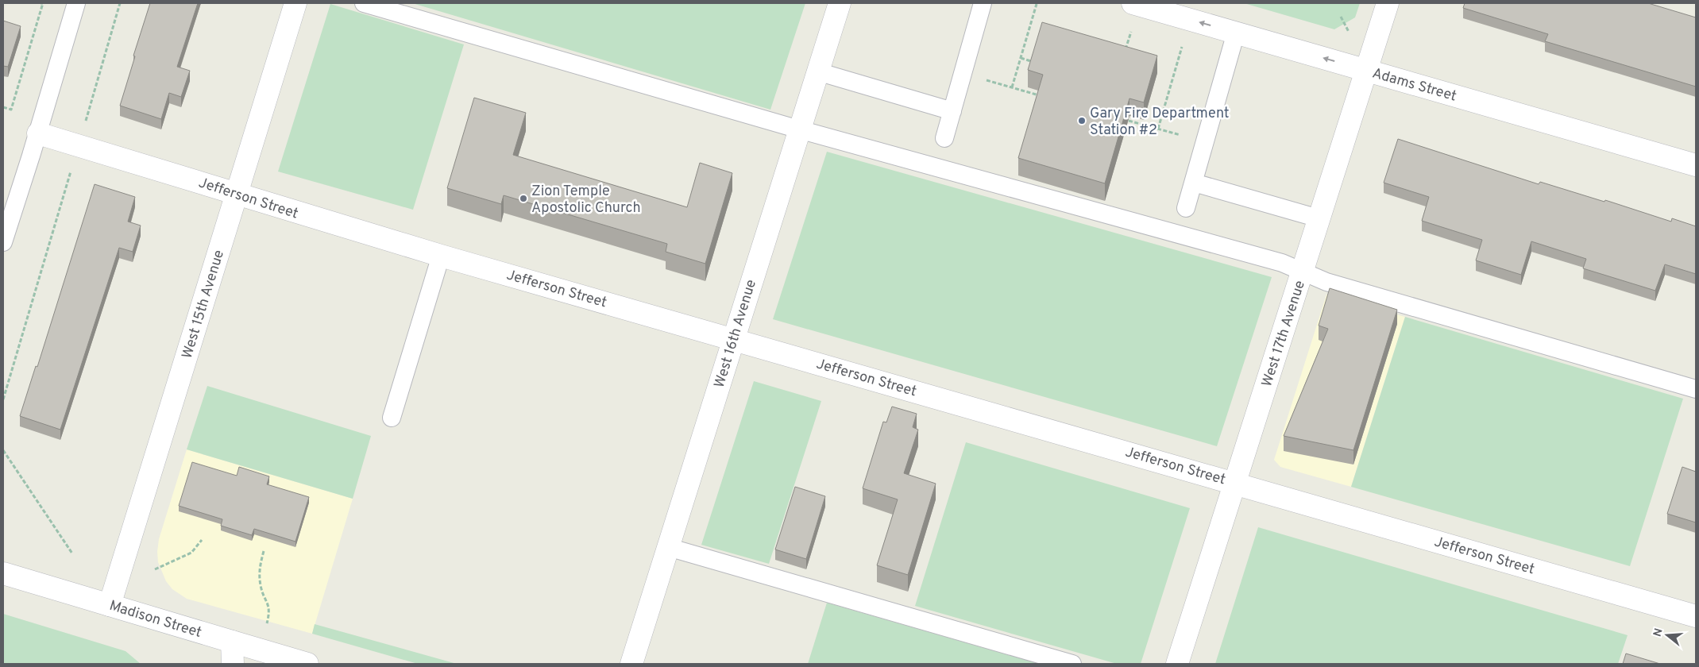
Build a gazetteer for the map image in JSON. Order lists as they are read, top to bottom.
{
  "streets": {
    "street": [
      "Adams Street",
      "Jefferson Street",
      "West 15th Avenue",
      "West 16th Avenue",
      "West 17th Avenue",
      "Madison Street"
    ]
  },
  "crossings": [
    ["Adams Street", "West 17th Avenue"],
    ["Jefferson Street", "West 15th Avenue"],
    ["Jefferson Street", "West 16th Avenue"],
    ["Jefferson Street", "West 17th Avenue"],
    ["West 15th Avenue", "Madison Street"]
  ],
  "one_way": ["Adams Street"],
  "places": ["Gary Fire Department Station #2", "Zion Temple Apostolic Church"],
  "north": "left"
}
